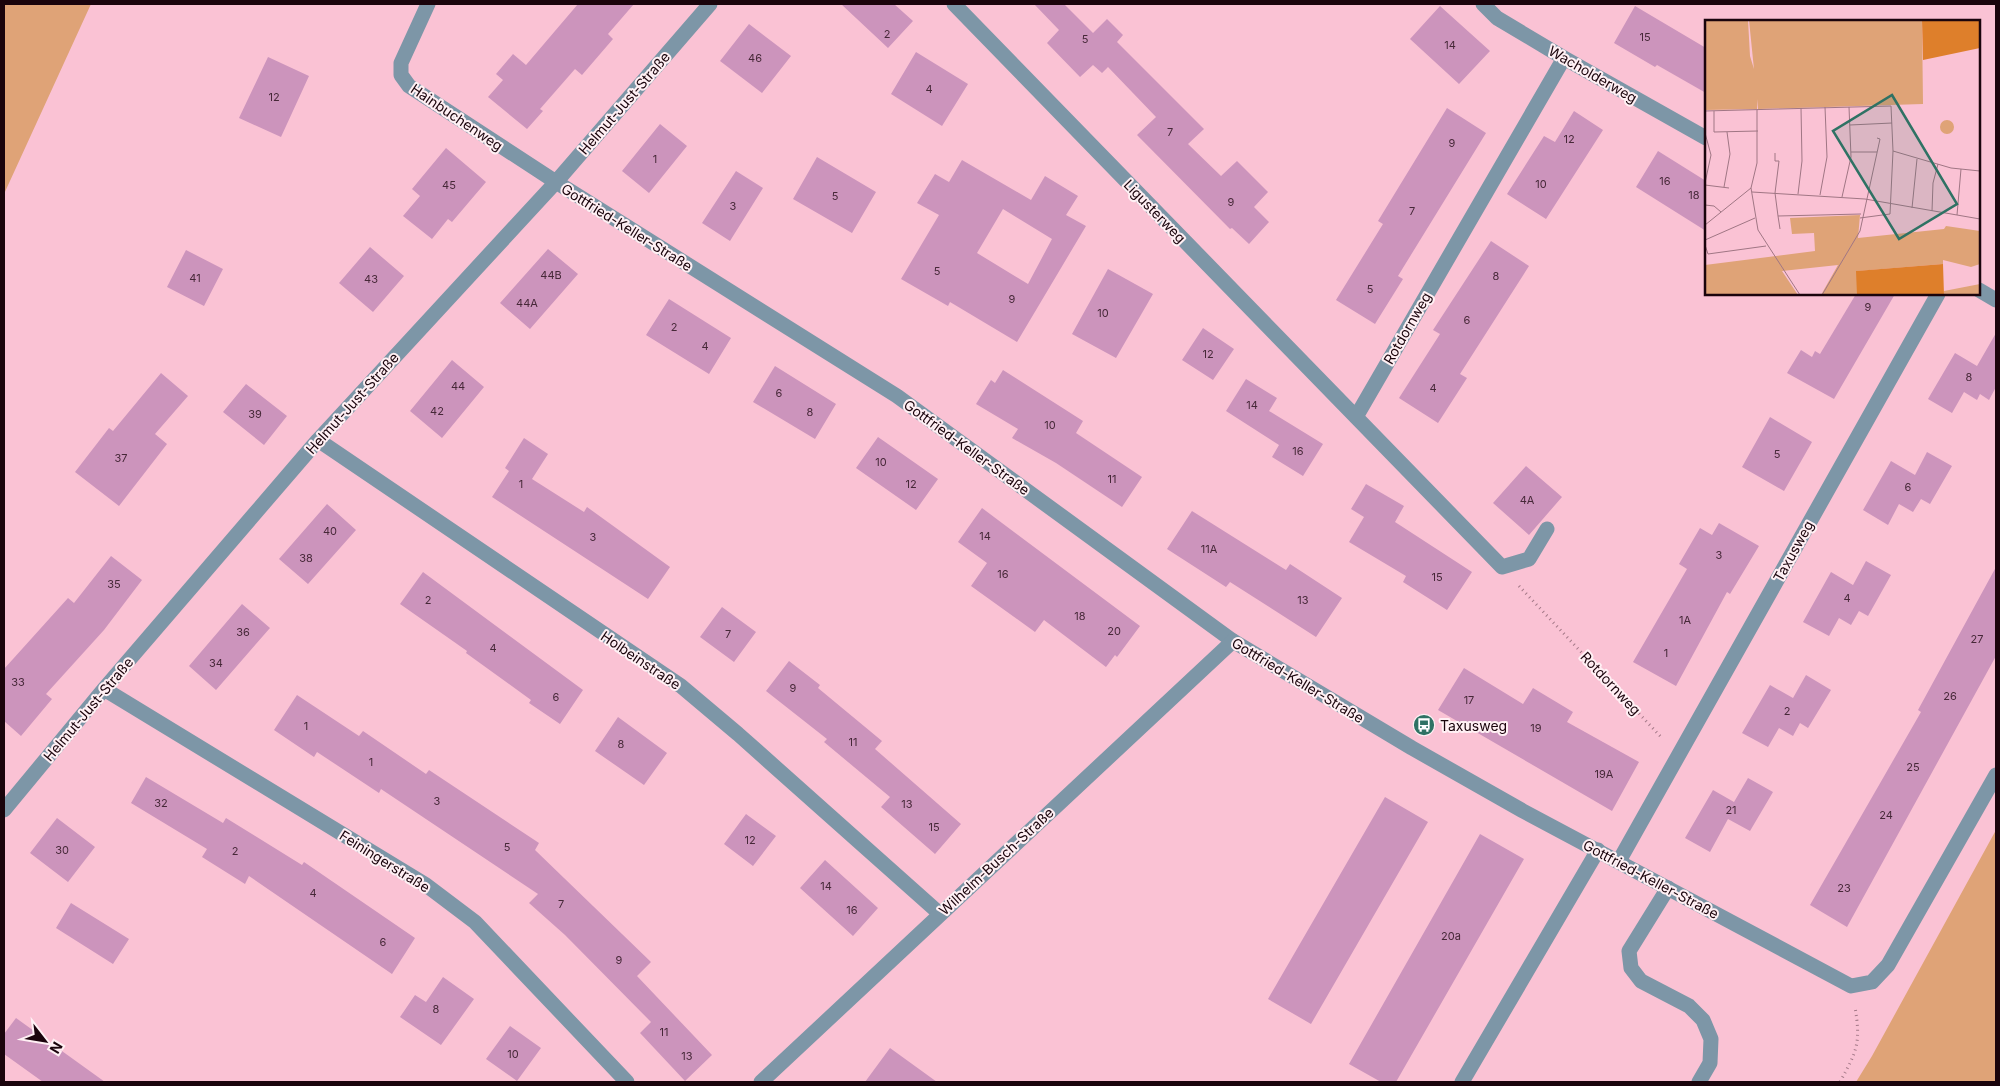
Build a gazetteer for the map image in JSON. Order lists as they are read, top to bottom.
{
  "streets": {
    "street": [
      "Wacholderweg",
      "Helmut-Just-Straße",
      "Hainbuchenweg",
      "Ligusterweg",
      "Gottfried-Keller-Straße",
      "Rotdornweg",
      "Taxusweg",
      "Holbeinstraße",
      "Feiningerstraße",
      "Wilhelm-Busch-Straße"
    ]
  },
  "crossings": [
    ["Wacholderweg", "Rotdornweg"],
    ["Helmut-Just-Straße", "Hainbuchenweg"],
    ["Helmut-Just-Straße", "Gottfried-Keller-Straße"],
    ["Helmut-Just-Straße", "Holbeinstraße"],
    ["Helmut-Just-Straße", "Feiningerstraße"],
    ["Hainbuchenweg", "Gottfried-Keller-Straße"],
    ["Ligusterweg", "Rotdornweg"],
    ["Gottfried-Keller-Straße", "Taxusweg"],
    ["Gottfried-Keller-Straße", "Wilhelm-Busch-Straße"],
    ["Rotdornweg", "Taxusweg"],
    ["Holbeinstraße", "Wilhelm-Busch-Straße"]
  ],
  "places": {
    "bus stop": ["Taxusweg"]
  },
  "house_numbers": [
    "2",
    "15",
    "5",
    "14",
    "46",
    "4",
    "12",
    "7",
    "12",
    "9",
    "1",
    "16",
    "10",
    "45",
    "18",
    "5",
    "9",
    "3",
    "7",
    "5",
    "44B",
    "8",
    "41",
    "43",
    "5",
    "9",
    "44A",
    "9",
    "10",
    "6",
    "2",
    "4",
    "12",
    "8",
    "44",
    "4",
    "6",
    "14",
    "42",
    "8",
    "39",
    "10",
    "16",
    "5",
    "37",
    "10",
    "11",
    "1",
    "12",
    "6",
    "4A",
    "40",
    "14",
    "3",
    "11A",
    "3",
    "38",
    "16",
    "15",
    "35",
    "4",
    "2",
    "13",
    "18",
    "1A",
    "20",
    "36",
    "7",
    "27",
    "4",
    "1",
    "34",
    "33",
    "9",
    "26",
    "6",
    "17",
    "2",
    "1",
    "19",
    "11",
    "8",
    "1",
    "25",
    "19A",
    "3",
    "32",
    "13",
    "21",
    "24",
    "15",
    "12",
    "5",
    "30",
    "2",
    "14",
    "23",
    "4",
    "7",
    "16",
    "20a",
    "6",
    "9",
    "8",
    "11",
    "10",
    "13"
  ],
  "north": "bottom right"
}
